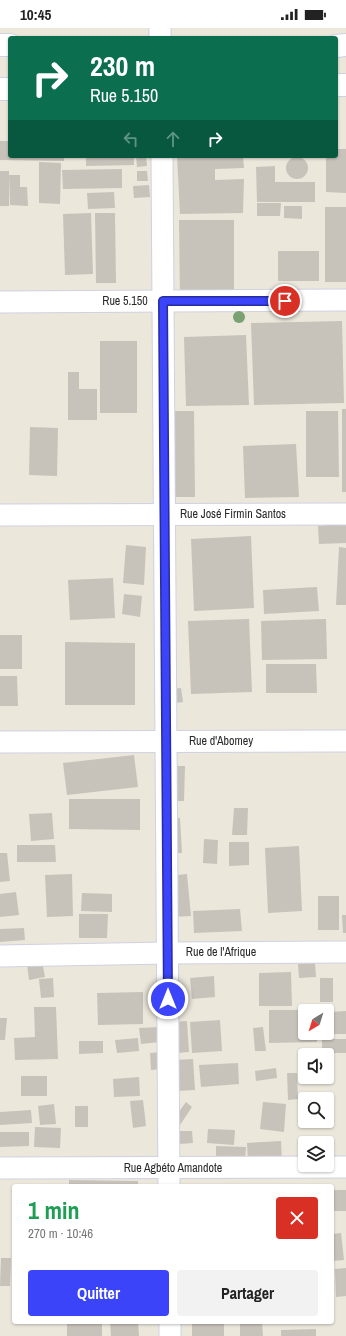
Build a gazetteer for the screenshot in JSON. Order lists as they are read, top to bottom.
{
  "streets": {
    "street": [
      "Rue 5.150",
      "Rue José Firmin Santos",
      "Rue d'Abomey",
      "Rue de l'Afrique",
      "Rue Agbéto Amandote"
    ]
  },
  "north": "bottom left",
  "page": {
    "status": "10:45",
    "turn": ["230 m", "Rue 5.150"],
    "heading": ["1 min", "270 m · 10:46"],
    "buttons": ["Quitter", "Partager"]
  }
}
